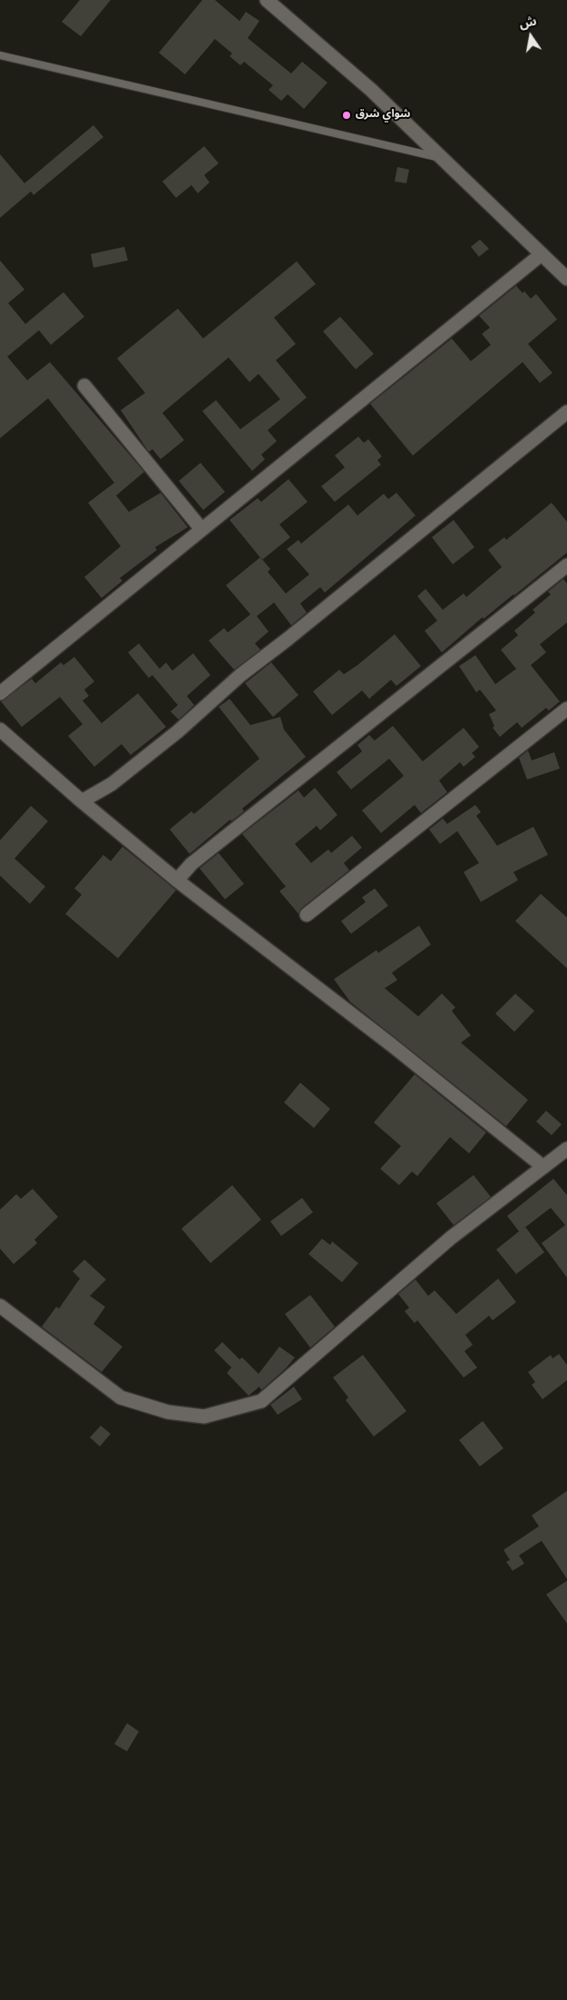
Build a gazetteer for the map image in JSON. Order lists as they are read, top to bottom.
{
  "places": ["شواي شرق"],
  "north": "top"
}
